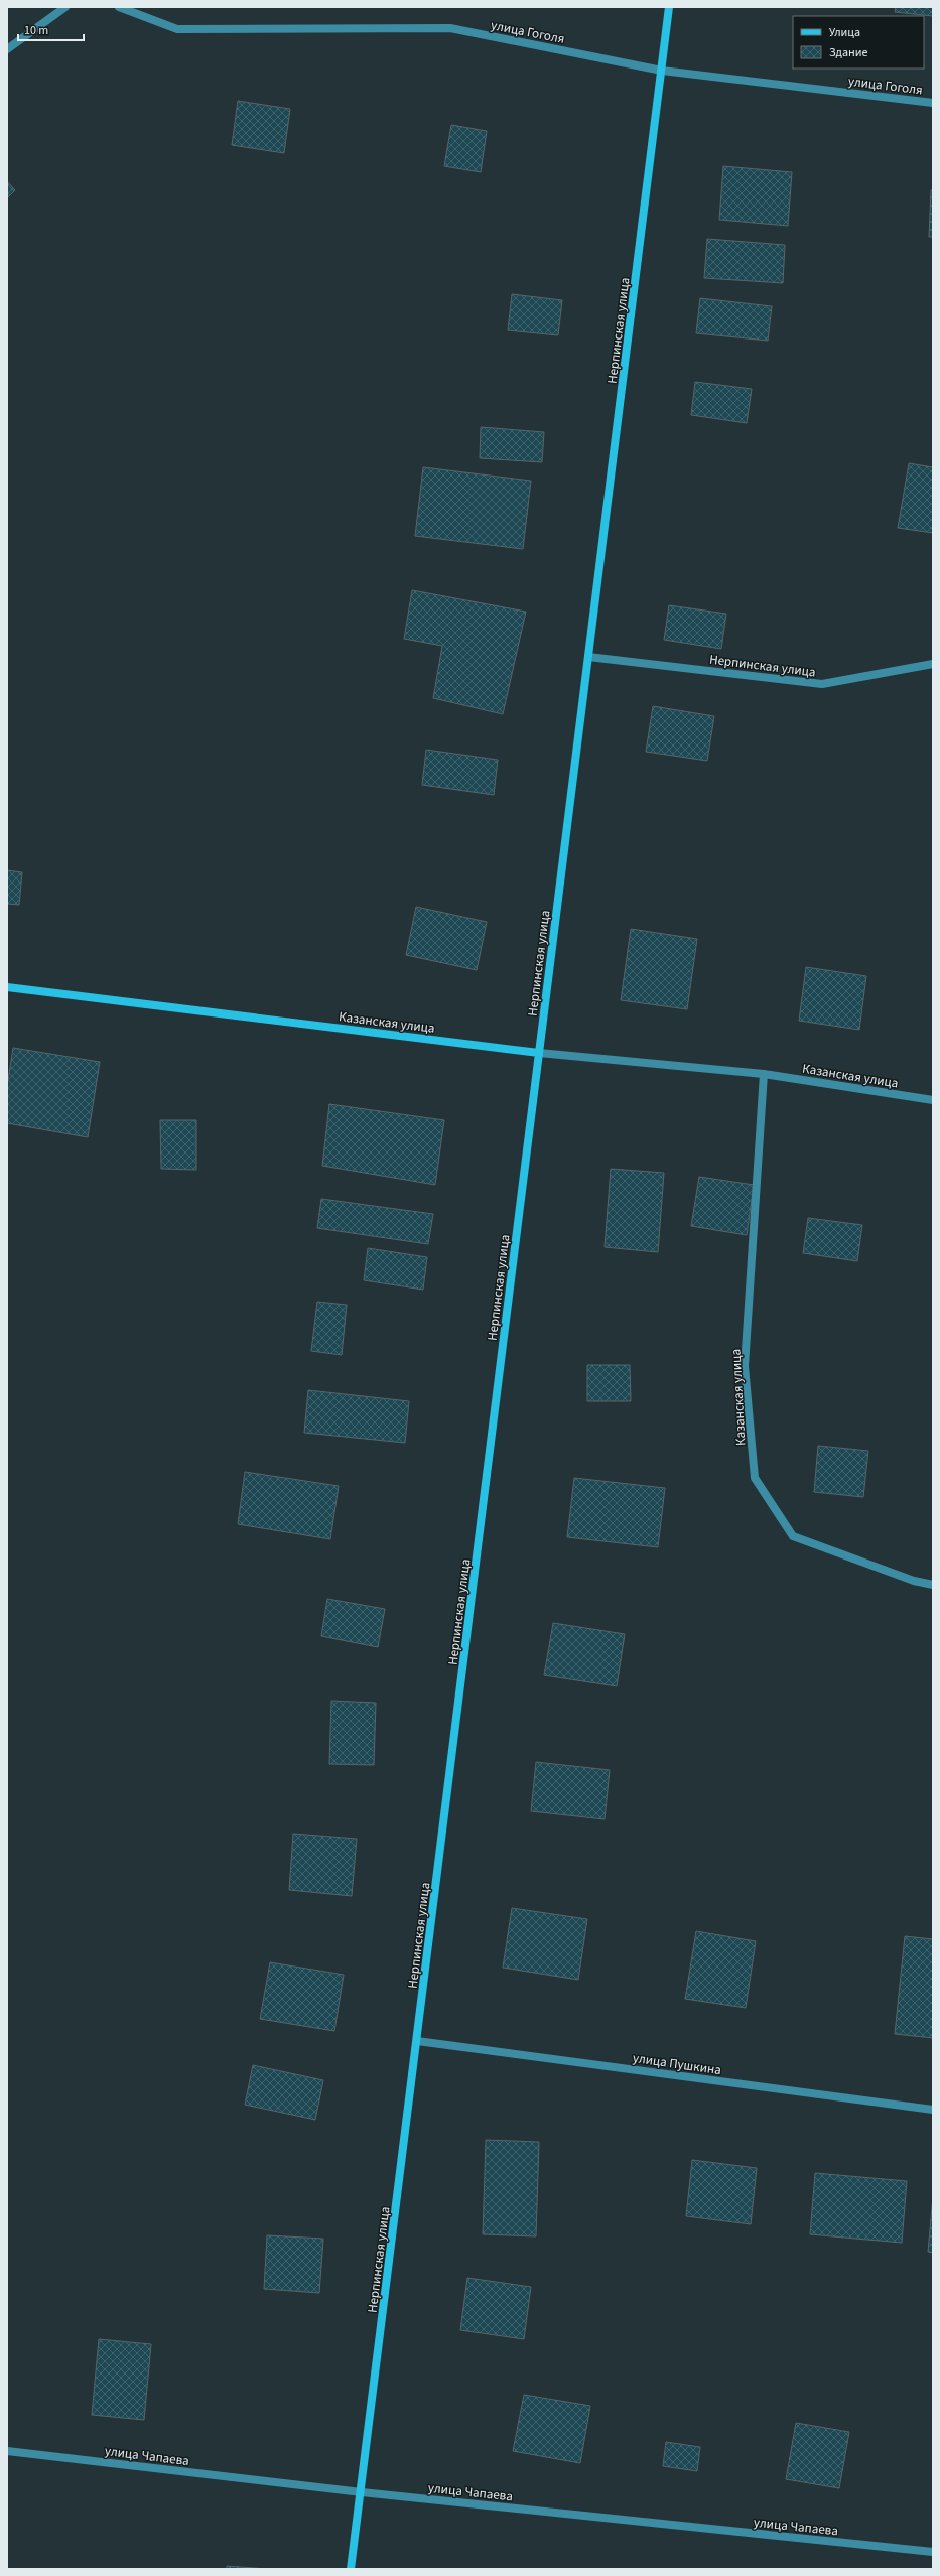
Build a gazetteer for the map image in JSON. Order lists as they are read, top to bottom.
{
  "streets": {
    "main road": ["Нерпинская улица", "Казанская улица"],
    "street": ["улица Гоголя", "улица Пушкина", "улица Чапаева"]
  },
  "crossings": [
    ["улица Гоголя", "Нерпинская улица"],
    ["Нерпинская улица", "Казанская улица"],
    ["Нерпинская улица", "улица Пушкина"],
    ["Нерпинская улица", "улица Чапаева"]
  ],
  "legend": ["Улица", "Здание"],
  "scale_bar": "10 m"
}
